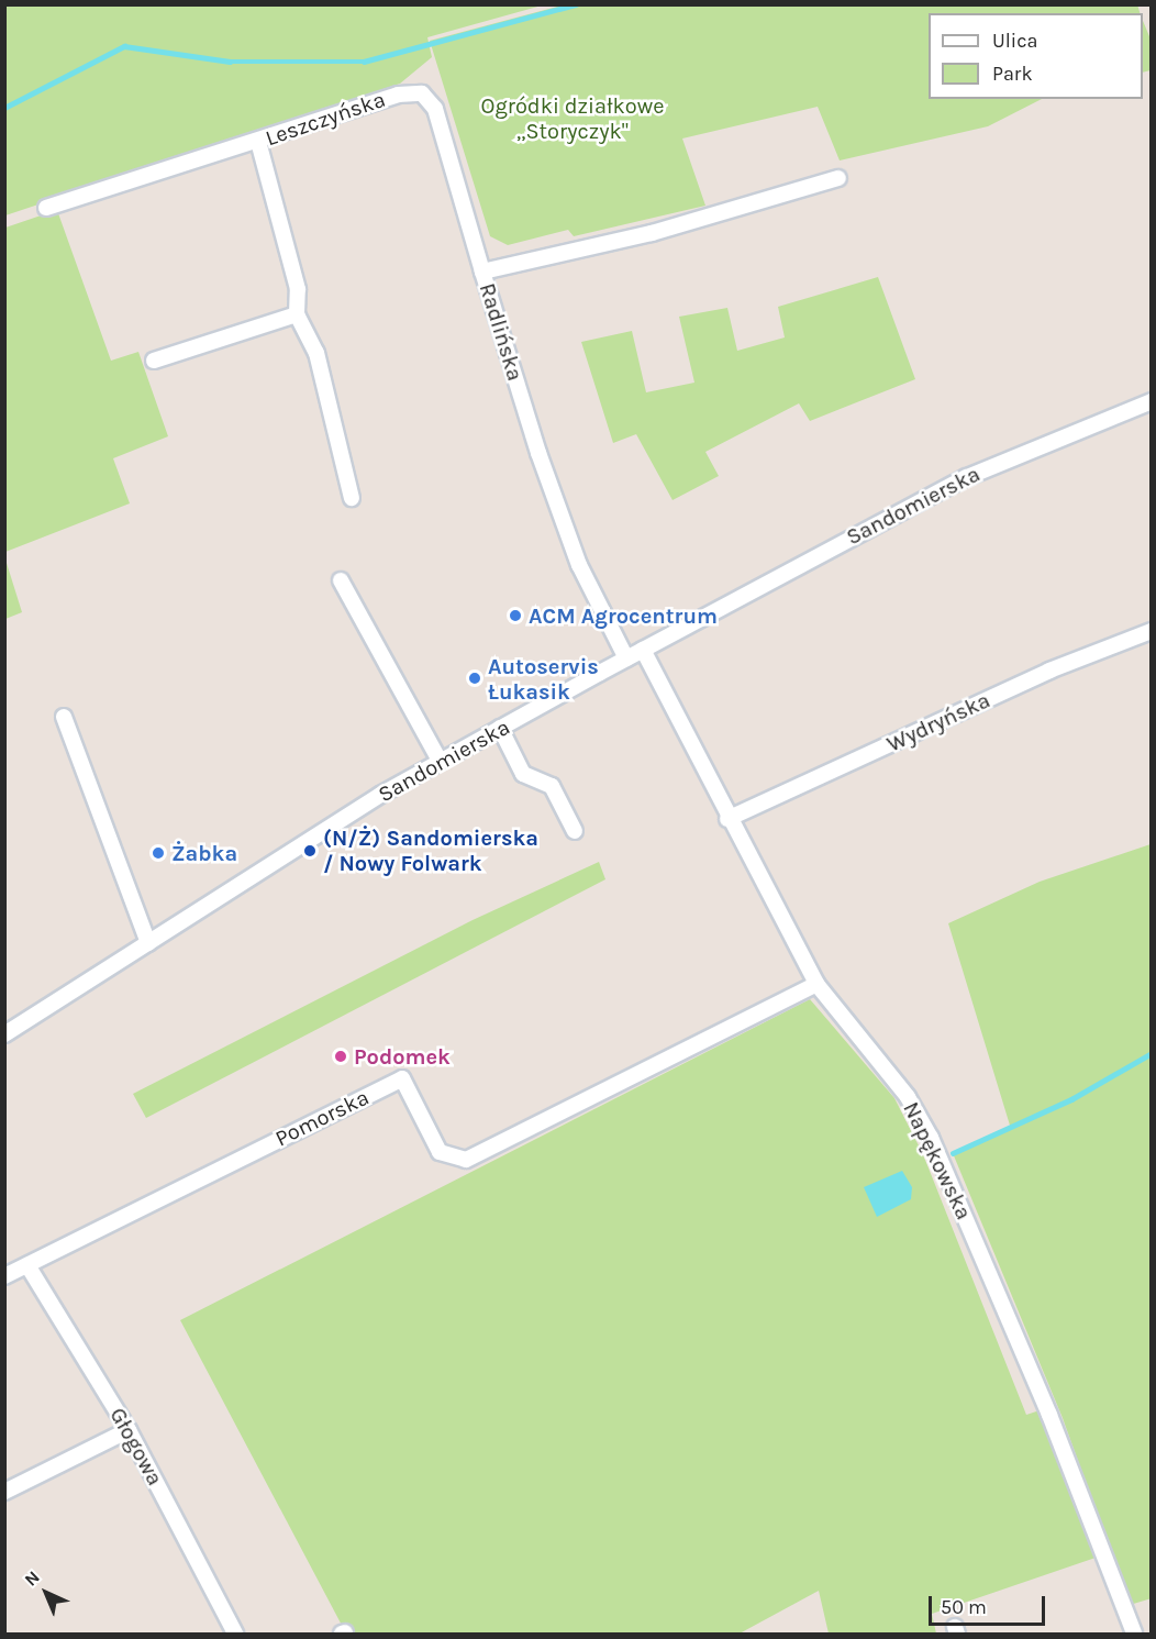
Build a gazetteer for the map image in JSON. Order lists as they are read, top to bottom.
{
  "streets": {
    "street": [
      "Leszczyńska",
      "Radlińska",
      "Sandomierska",
      "Wydryńska",
      "Pomorska",
      "Napękowska",
      "Głogowa"
    ]
  },
  "crossings": [
    ["Leszczyńska", "Radlińska"],
    ["Radlińska", "Sandomierska"],
    ["Sandomierska", "Napękowska"],
    ["Wydryńska", "Napękowska"],
    ["Pomorska", "Napękowska"],
    ["Pomorska", "Głogowa"]
  ],
  "parks": ["Ogródki działkowe ,,Storyczyk\""],
  "places": [
    "ACM Agrocentrum",
    "Autoservis Łukasik",
    "(N/Ż) Sandomierska / Nowy Folwark",
    "Żabka",
    "Podomek"
  ],
  "legend": ["Ulica", "Park"],
  "scale_bar": "50 m",
  "north": "top left"
}
